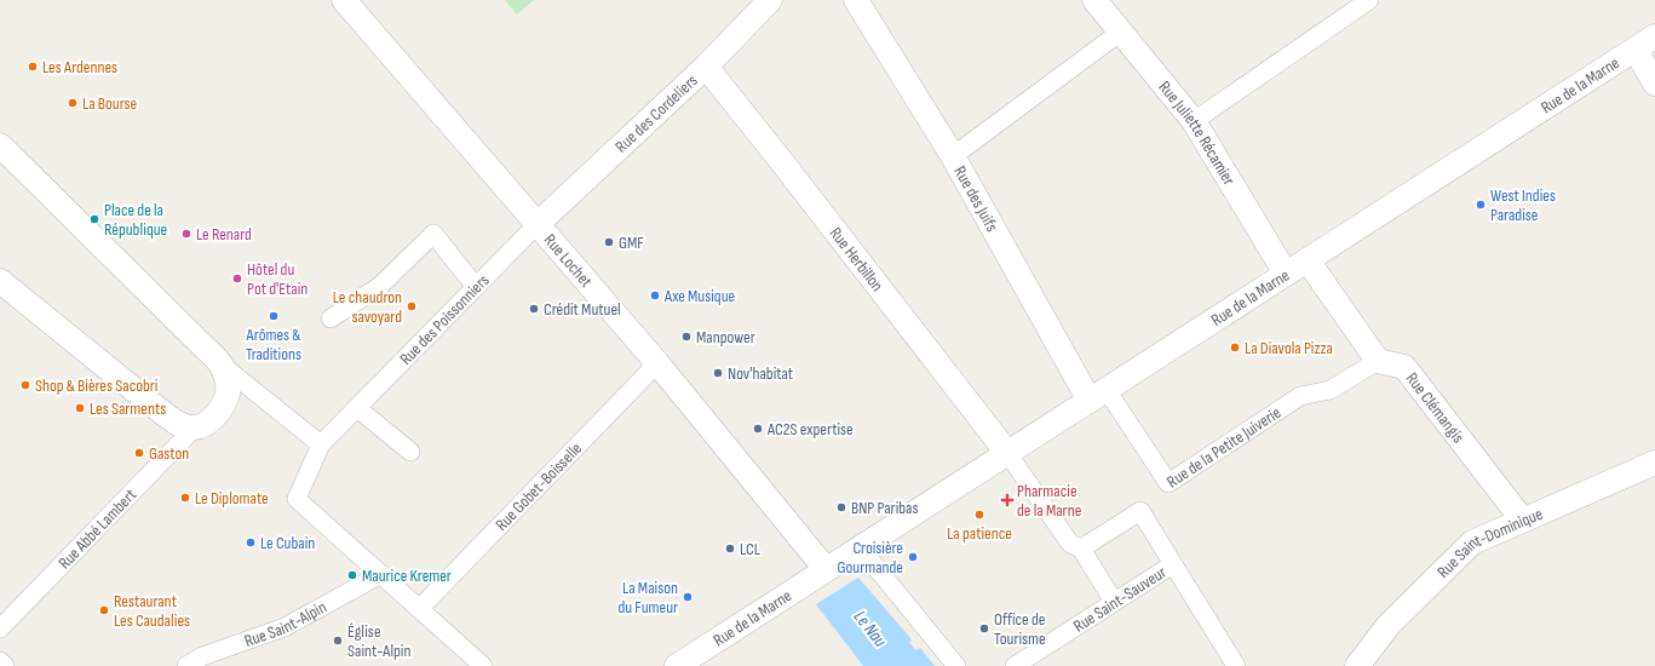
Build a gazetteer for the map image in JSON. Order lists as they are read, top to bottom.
{
  "streets": {
    "street": [
      "Rue de la Marne",
      "Rue des Cordeliers",
      "Rue Juliette Récamier",
      "Rue des Juifs",
      "Rue Herbillon",
      "Rue Lochet",
      "Rue des Poissonniers",
      "Rue Clémangis",
      "Rue de la Petite Juiverie",
      "Rue Gobet-Boisselle",
      "Rue Abbé Lambert",
      "Rue Saint-Dominique",
      "Rue Saint-Sauveur",
      "Rue Saint-Alpin"
    ]
  },
  "crossings": [
    ["Rue de la Marne", "Rue Juliette Récamier"],
    ["Rue de la Marne", "Rue des Juifs"],
    ["Rue de la Marne", "Rue Herbillon"],
    ["Rue de la Marne", "Rue Lochet"],
    ["Rue de la Marne", "Rue de la Petite Juiverie"],
    ["Rue des Cordeliers", "Rue Herbillon"],
    ["Rue des Cordeliers", "Rue Lochet"],
    ["Rue des Cordeliers", "Rue des Poissonniers"],
    ["Rue des Juifs", "Rue de la Petite Juiverie"],
    ["Rue Lochet", "Rue des Poissonniers"],
    ["Rue Lochet", "Rue Gobet-Boisselle"],
    ["Rue Clémangis", "Rue de la Petite Juiverie"],
    ["Rue Clémangis", "Rue Saint-Dominique"]
  ],
  "water": ["Le Nau"],
  "places": {
    "other": [
      "Les Ardennes",
      "La Bourse",
      "West Indies Paradise",
      "Place de la République",
      "Le Renard",
      "GMF",
      "Hôtel du Pot d'Etain",
      "Axe Musique",
      "Le chaudron savoyard",
      "Crédit Mutuel",
      "Arômes & Traditions",
      "Manpower",
      "La Diavola Pizza",
      "Nov'habitat",
      "Shop & Bières Sacobri",
      "Les Sarments",
      "AC2S expertise",
      "Gaston",
      "Le Diplomate",
      "BNP Paribas",
      "La patience",
      "Le Cubain",
      "LCL",
      "Croisière Gourmande",
      "Maurice Kremer",
      "La Maison du Fumeur",
      "Restaurant Les Caudalies",
      "Office de Tourisme",
      "Église Saint-Alpin"
    ],
    "health": ["Pharmacie de la Marne"]
  }
}
